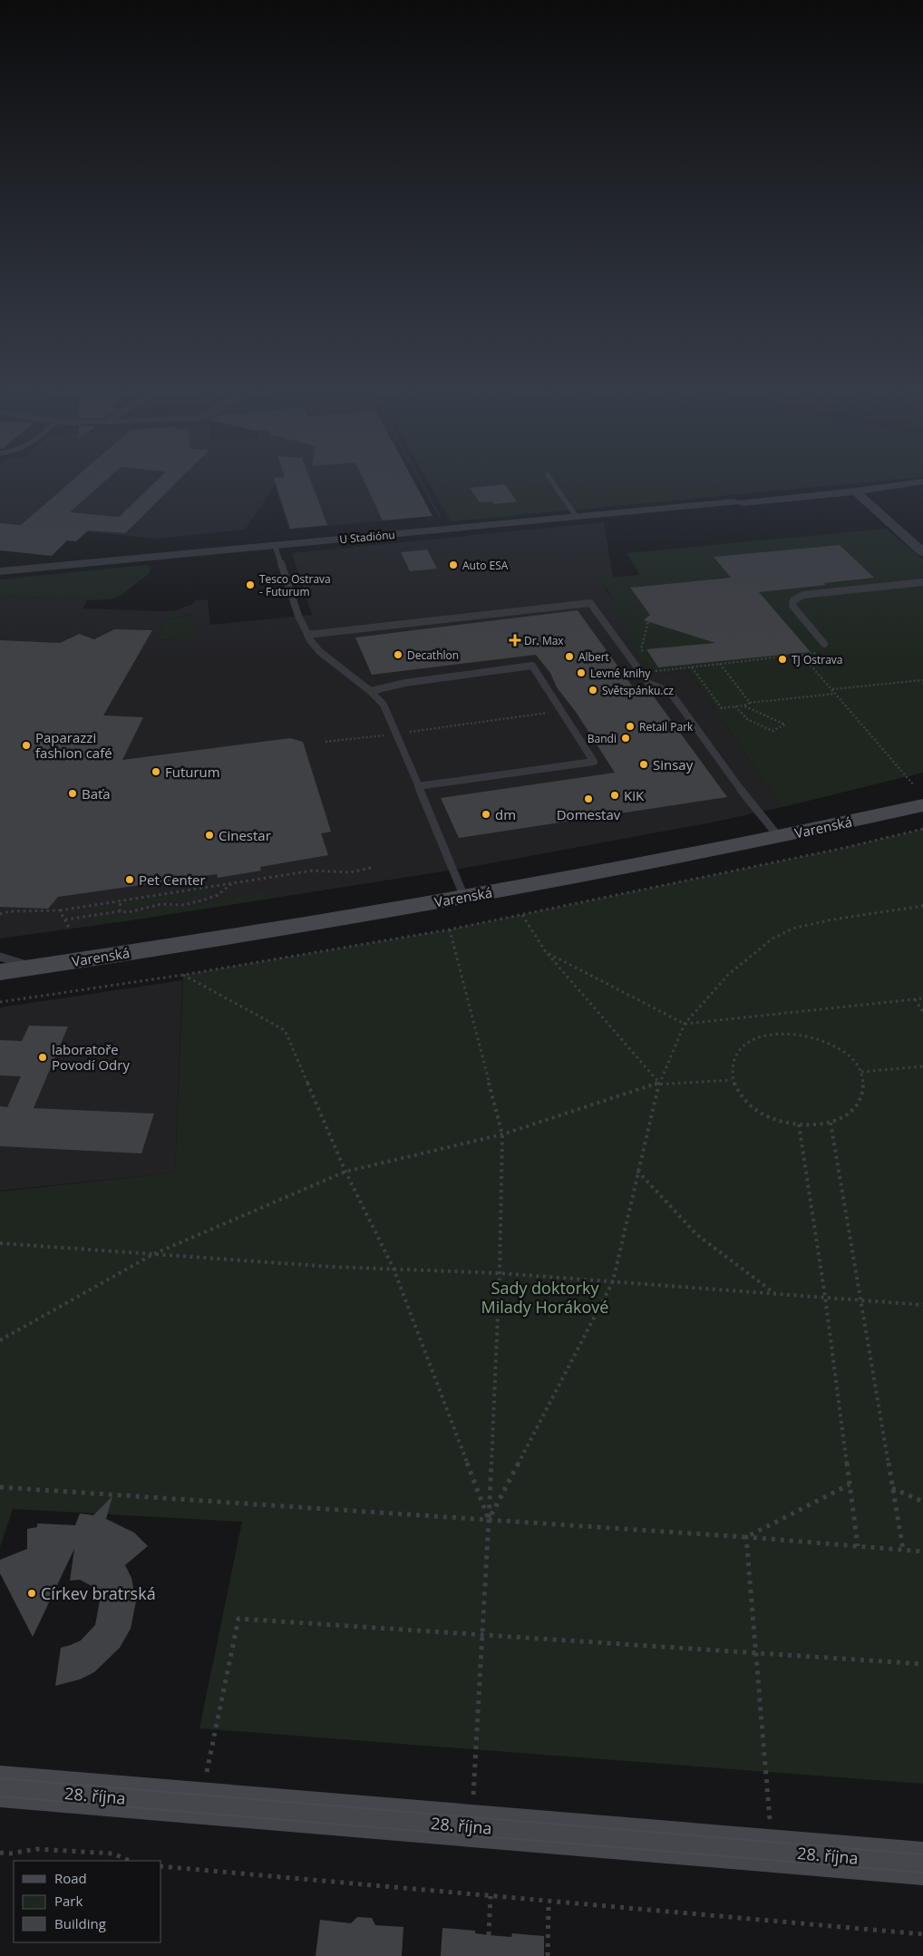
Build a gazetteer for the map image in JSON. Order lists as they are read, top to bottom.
{
  "streets": {
    "street": ["U Stadiónu", "Varenská", "28. října"]
  },
  "parks": ["Sady doktorky Milady Horákové"],
  "places": {
    "other": [
      "Auto ESA",
      "Tesco Ostrava - Futurum",
      "Decathlon",
      "Albert",
      "TJ Ostrava",
      "Levné knihy",
      "Světspánku.cz",
      "Retail Park",
      "Bandi",
      "Paparazzi fashion café",
      "Sinsay",
      "Futurum",
      "Baťa",
      "KiK",
      "Domestav",
      "dm",
      "Cinestar",
      "Pet Center",
      "laboratoře Povodí Odry",
      "Církev bratrská"
    ],
    "health": ["Dr. Max"]
  },
  "legend": ["Road", "Park", "Building"]
}
